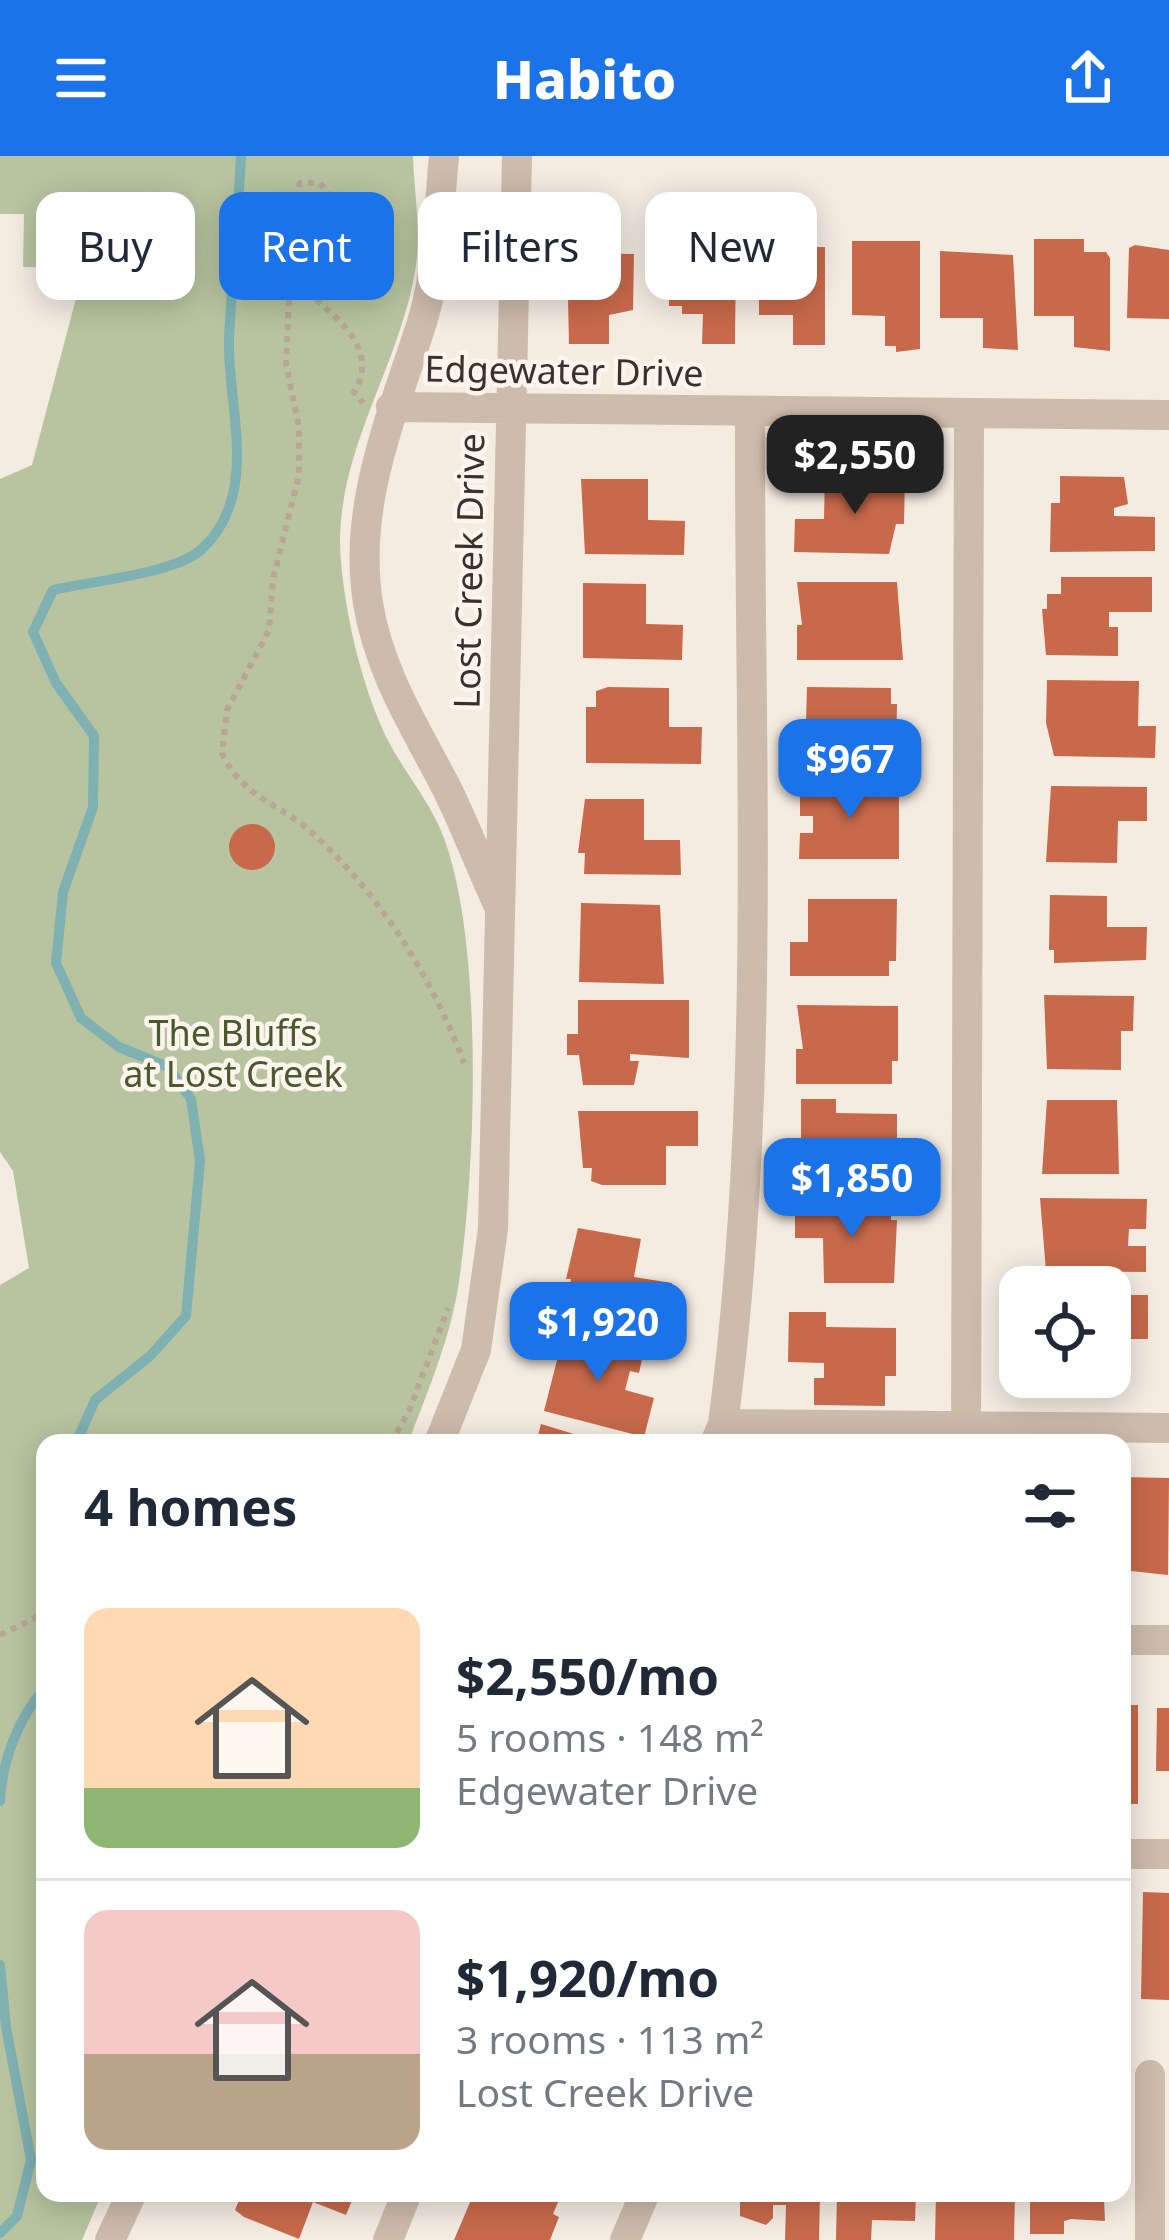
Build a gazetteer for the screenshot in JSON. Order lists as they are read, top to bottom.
{
  "streets": {
    "street": ["Edgewater Drive", "Lost Creek Drive"]
  },
  "crossings": [
    ["Edgewater Drive", "Lost Creek Drive"]
  ],
  "parks": ["The Bluffs at Lost Creek"],
  "page": {
    "header": "Habito",
    "chip": [
      "Buy",
      "Rent",
      "Filters",
      "New"
    ],
    "price": [
      "$2,550",
      "$967",
      "$1,850",
      "$1,920"
    ],
    "heading": "4 homes",
    "list": [
      {
        "name": "$2,550/mo",
        "note": "5 rooms · 148 m² · Edgewater Drive"
      },
      {
        "name": "$1,920/mo",
        "note": "3 rooms · 113 m² · Lost Creek Drive"
      }
    ]
  }
}
